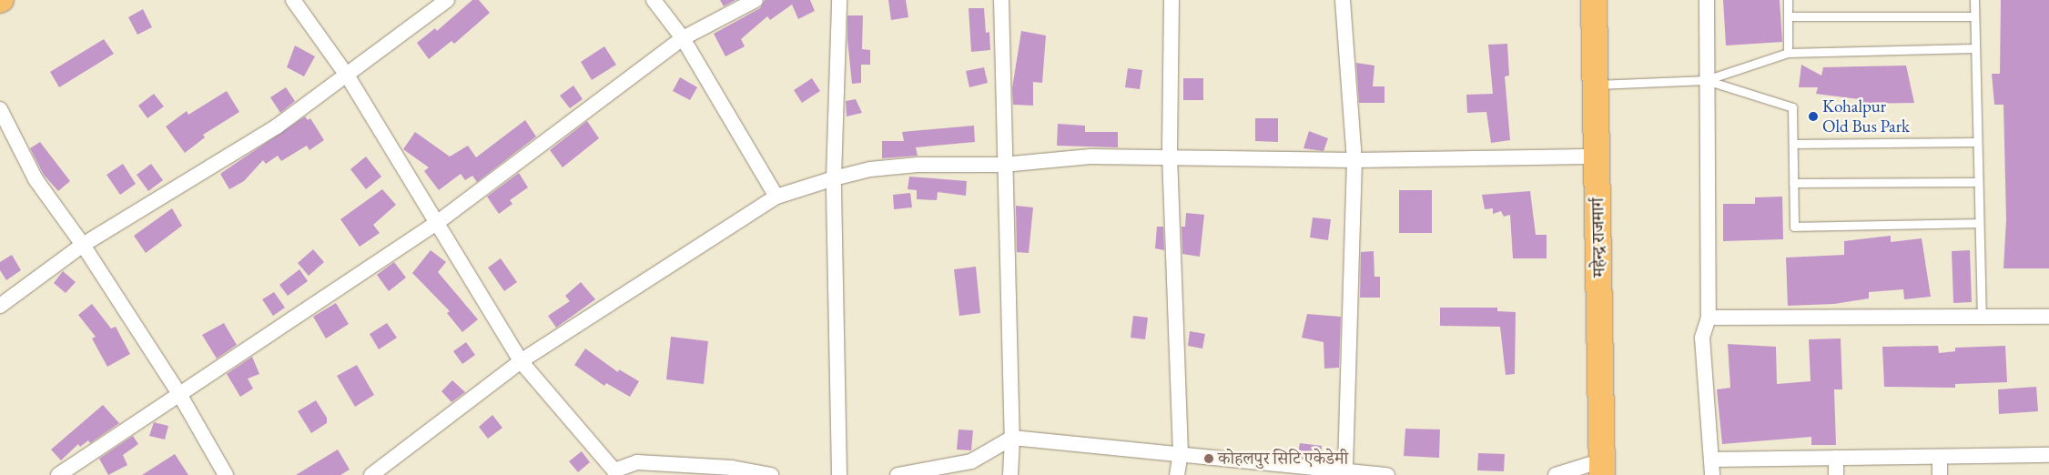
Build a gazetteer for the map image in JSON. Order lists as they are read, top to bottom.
{
  "streets": {
    "highway": ["महेन्द्र राजमार्ग"]
  },
  "places": ["Kohalpur Old Bus Park", "कोहलपुर सिटि एकेडेमी"]
}
